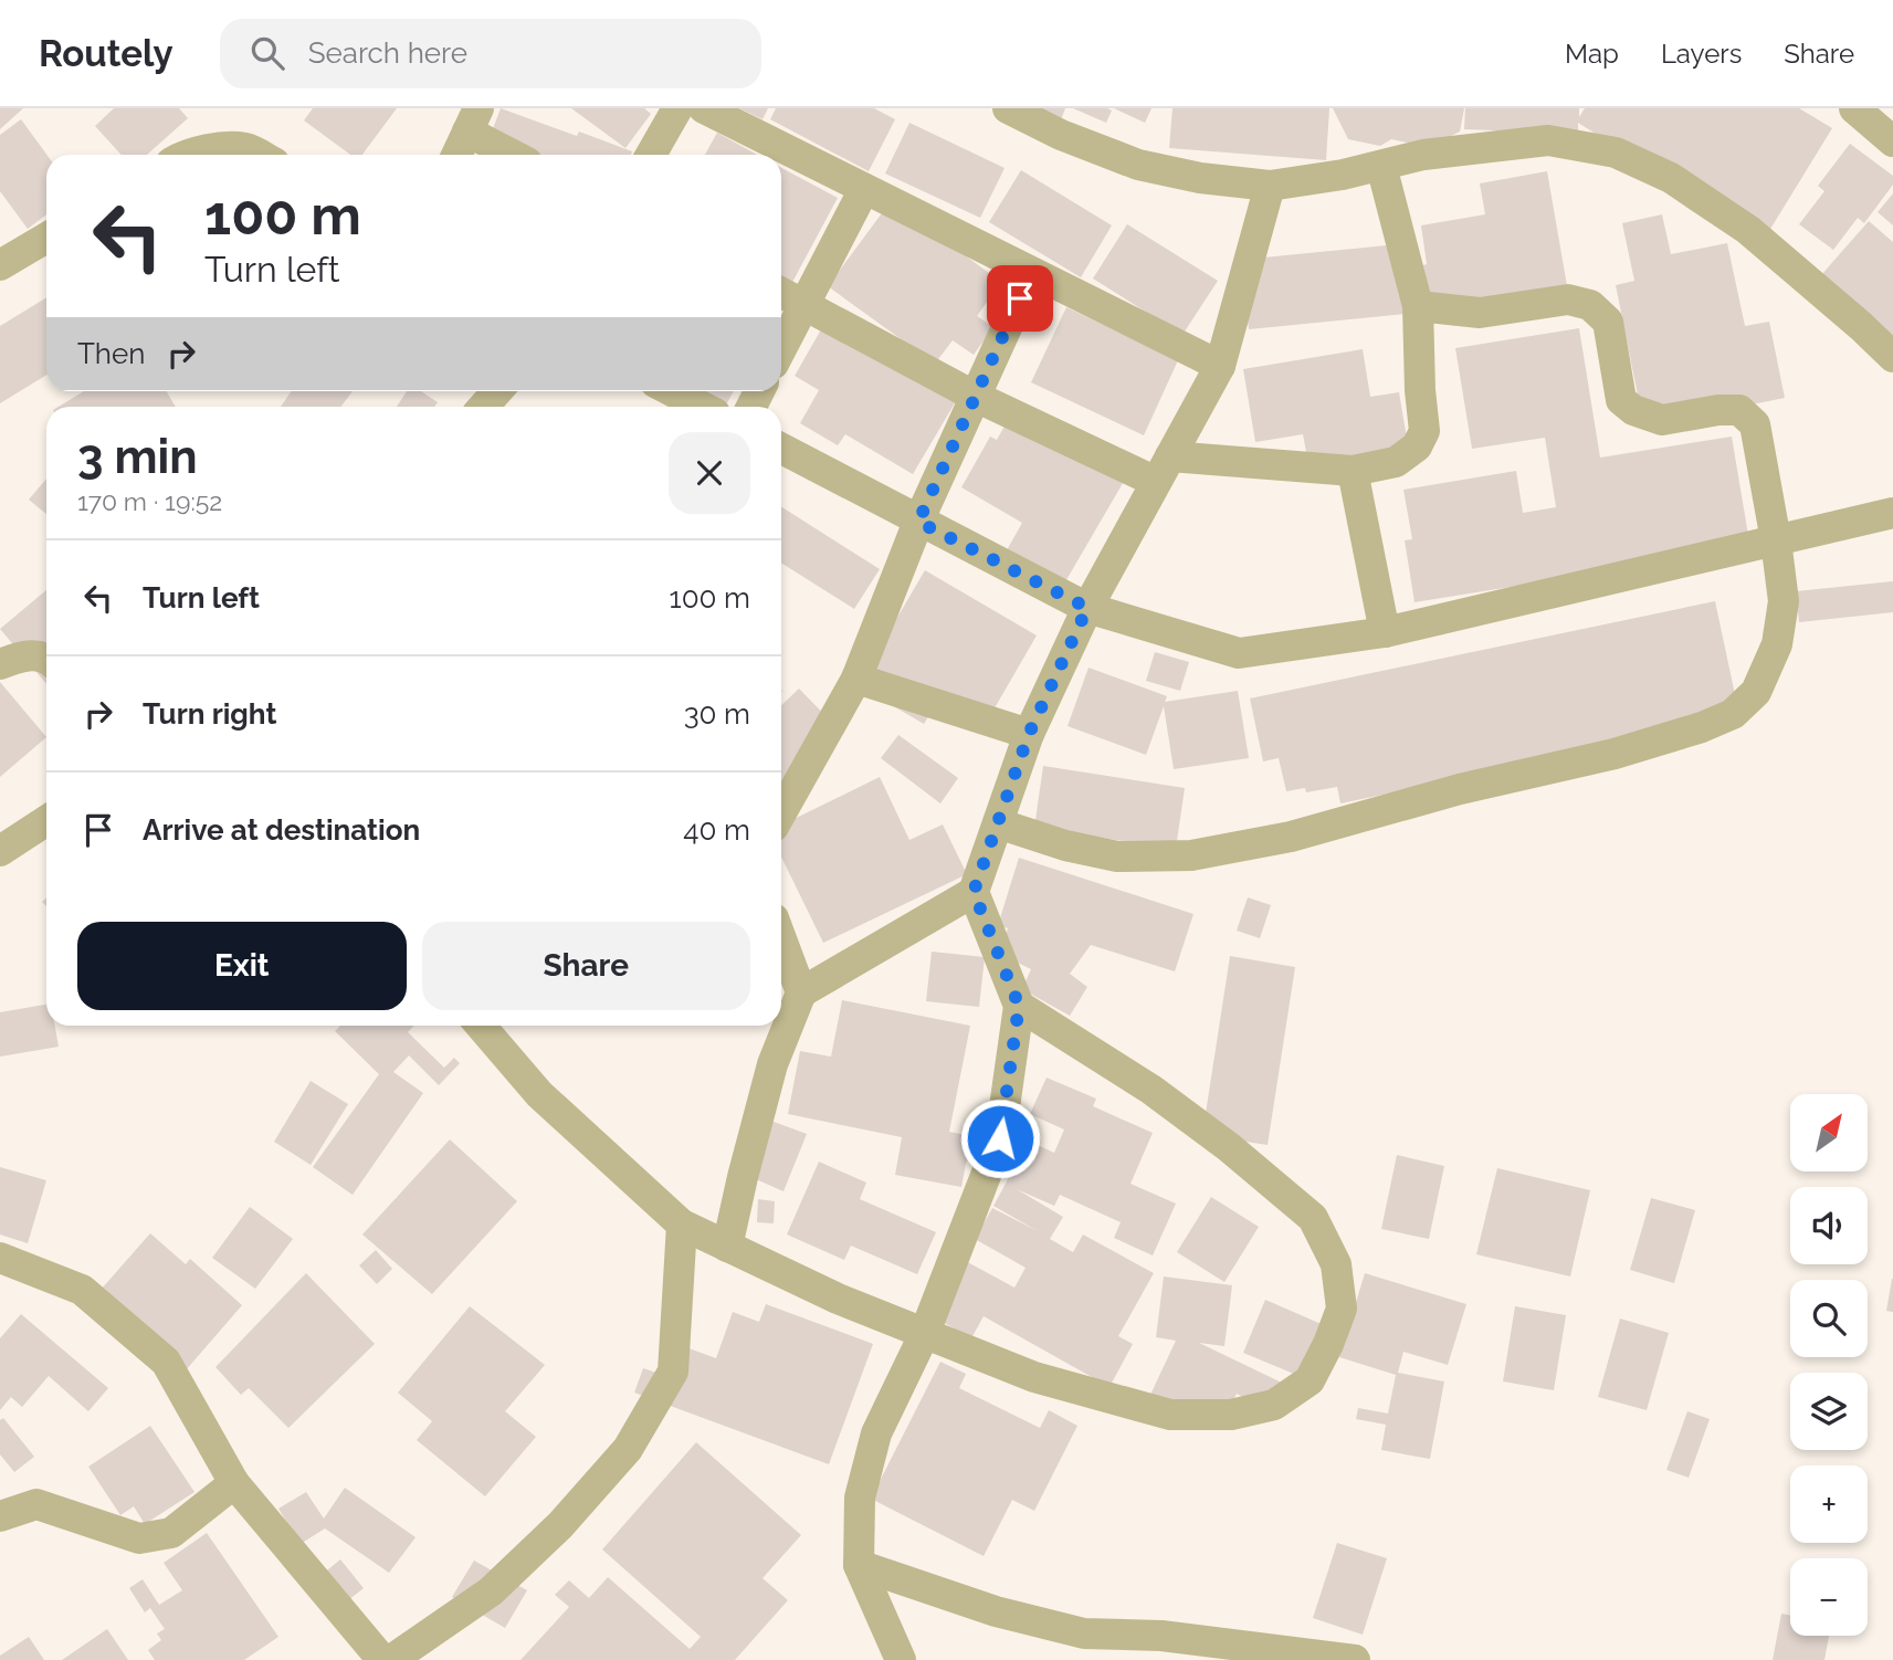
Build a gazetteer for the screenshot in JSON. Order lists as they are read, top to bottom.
{
  "north": "top right",
  "page": {
    "header": "Routely",
    "search": "Search here",
    "nav": ["Map", "Layers", "Share"],
    "turn": ["100 m", "Turn left"],
    "then": "Then",
    "heading": ["3 min", "170 m · 19:52"],
    "list": [
      {
        "name": "Turn left",
        "value": "100 m"
      },
      {
        "name": "Turn right",
        "value": "30 m"
      },
      {
        "name": "Arrive at destination",
        "value": "40 m"
      }
    ],
    "buttons": ["Exit", "Share"],
    "map_buttons": ["+", "−"]
  }
}
